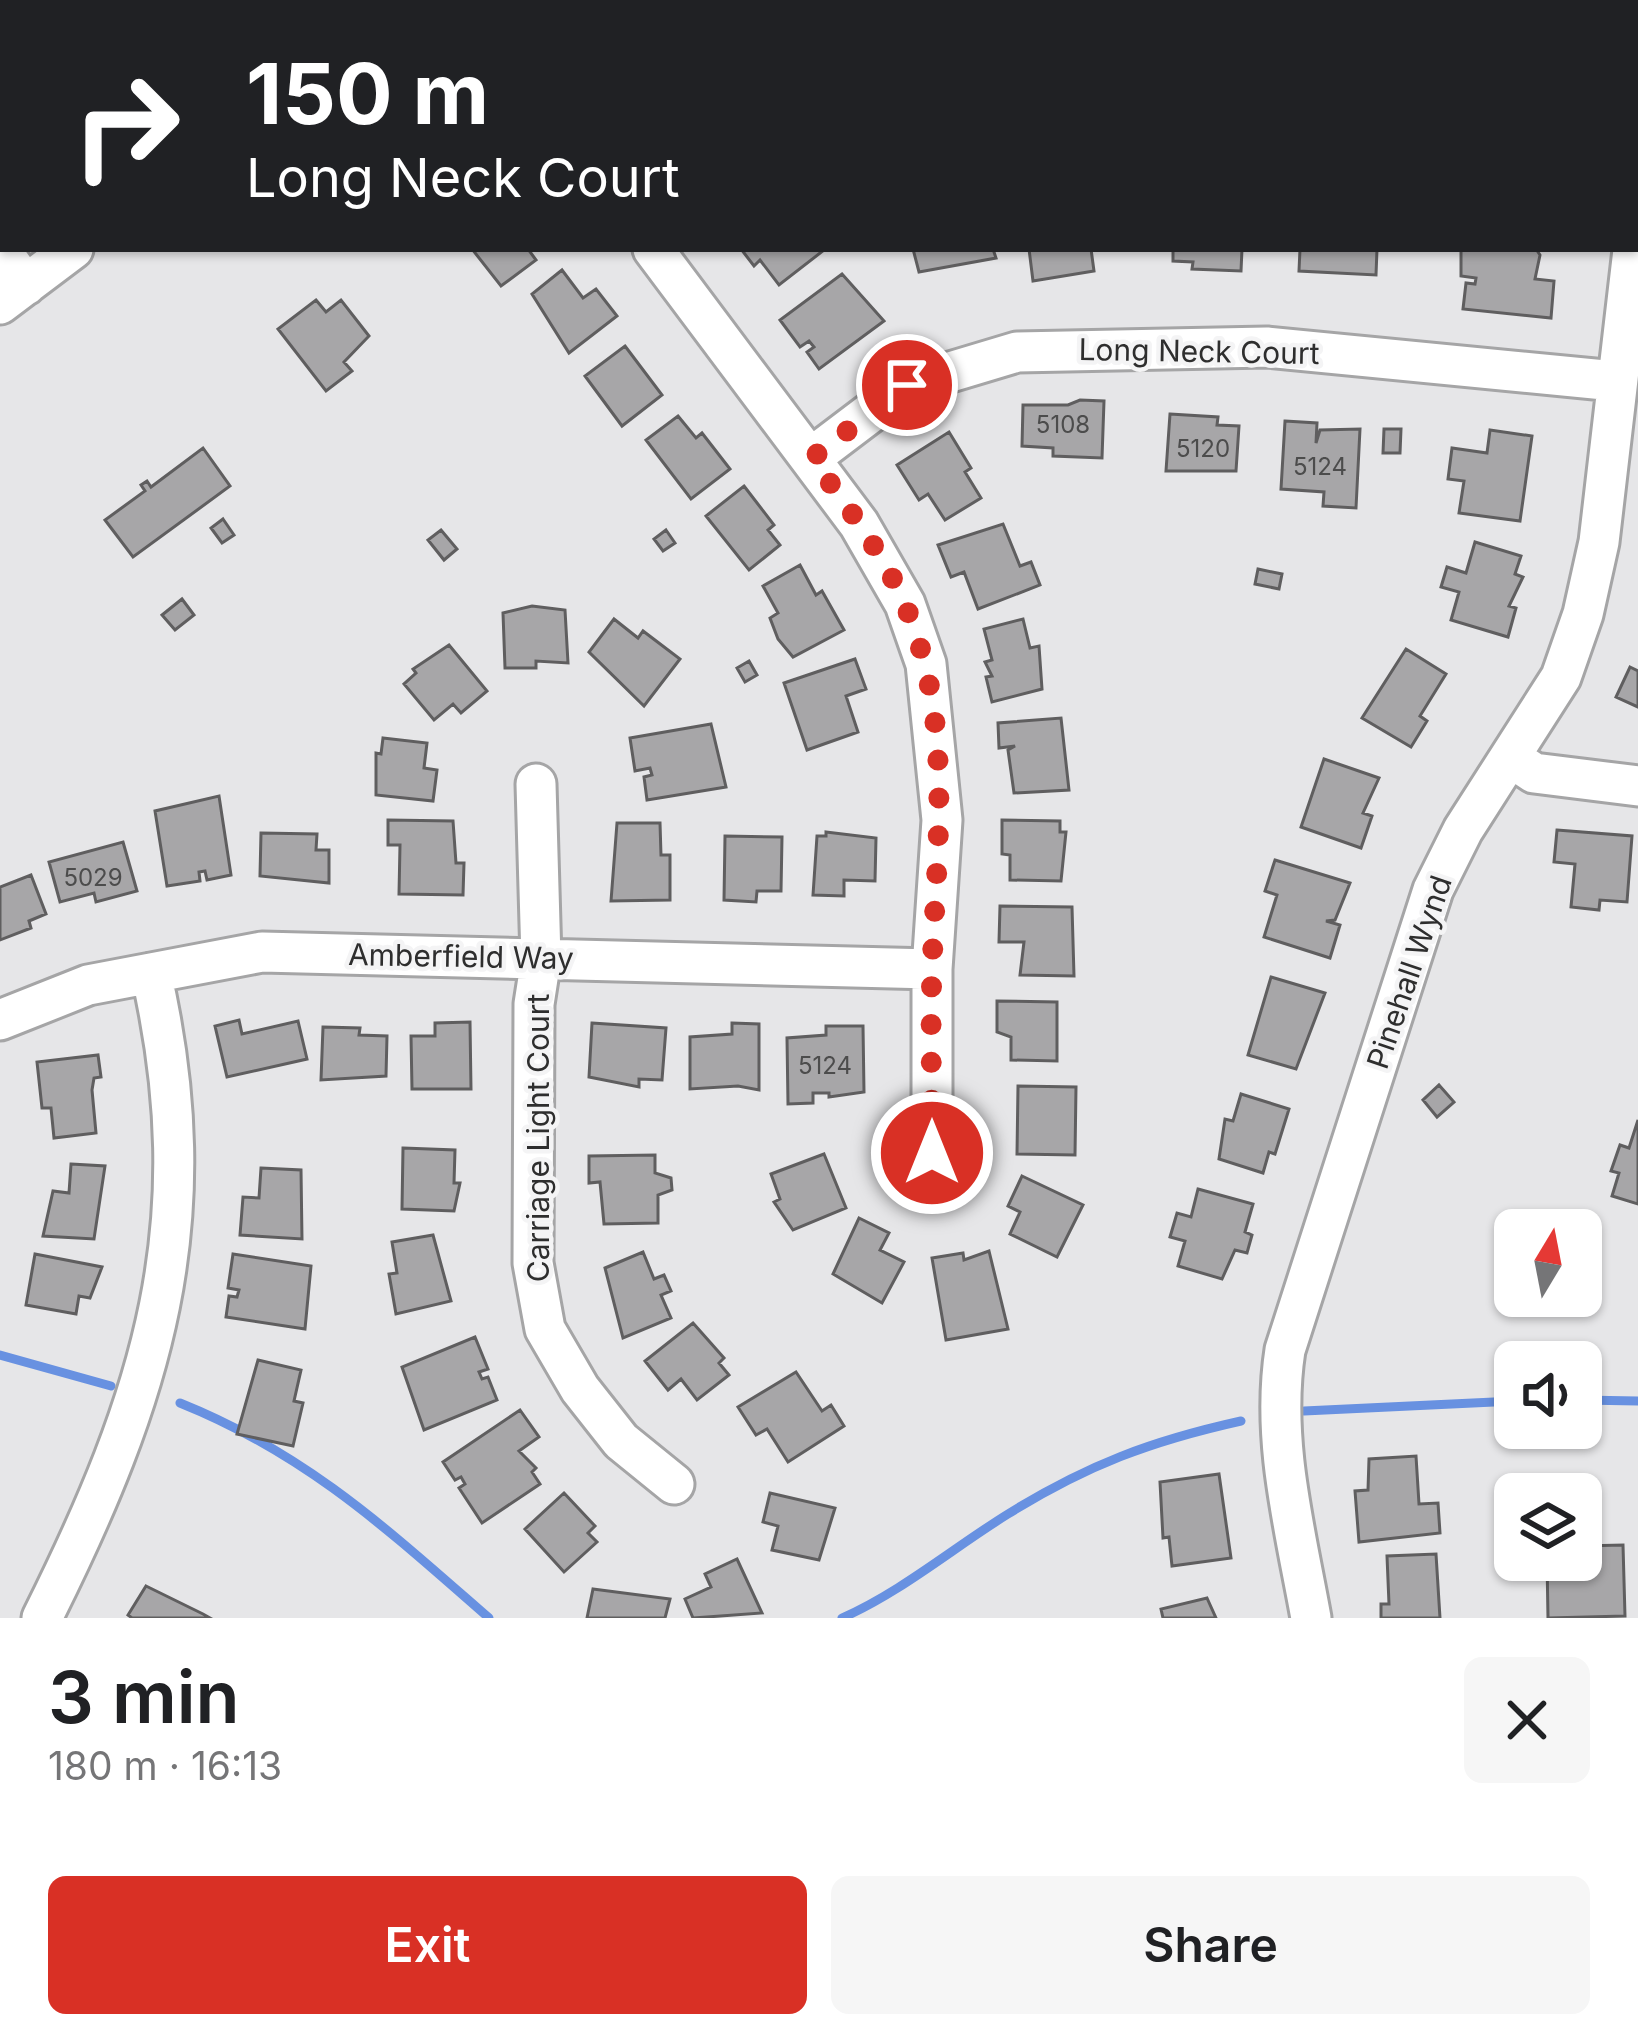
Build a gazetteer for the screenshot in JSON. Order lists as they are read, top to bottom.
{
  "streets": {
    "street": [
      "Long Neck Court",
      "Amberfield Way",
      "Pinehall Wynd",
      "Carriage Light Court"
    ]
  },
  "crossings": [
    ["Long Neck Court", "Pinehall Wynd"],
    ["Amberfield Way", "Carriage Light Court"]
  ],
  "house_numbers": [
    "5108",
    "5120",
    "5124",
    "5029",
    "5124"
  ],
  "north": "top",
  "page": {
    "turn": ["150 m", "Long Neck Court"],
    "heading": ["3 min", "180 m · 16:13"],
    "buttons": ["Exit", "Share"]
  }
}
